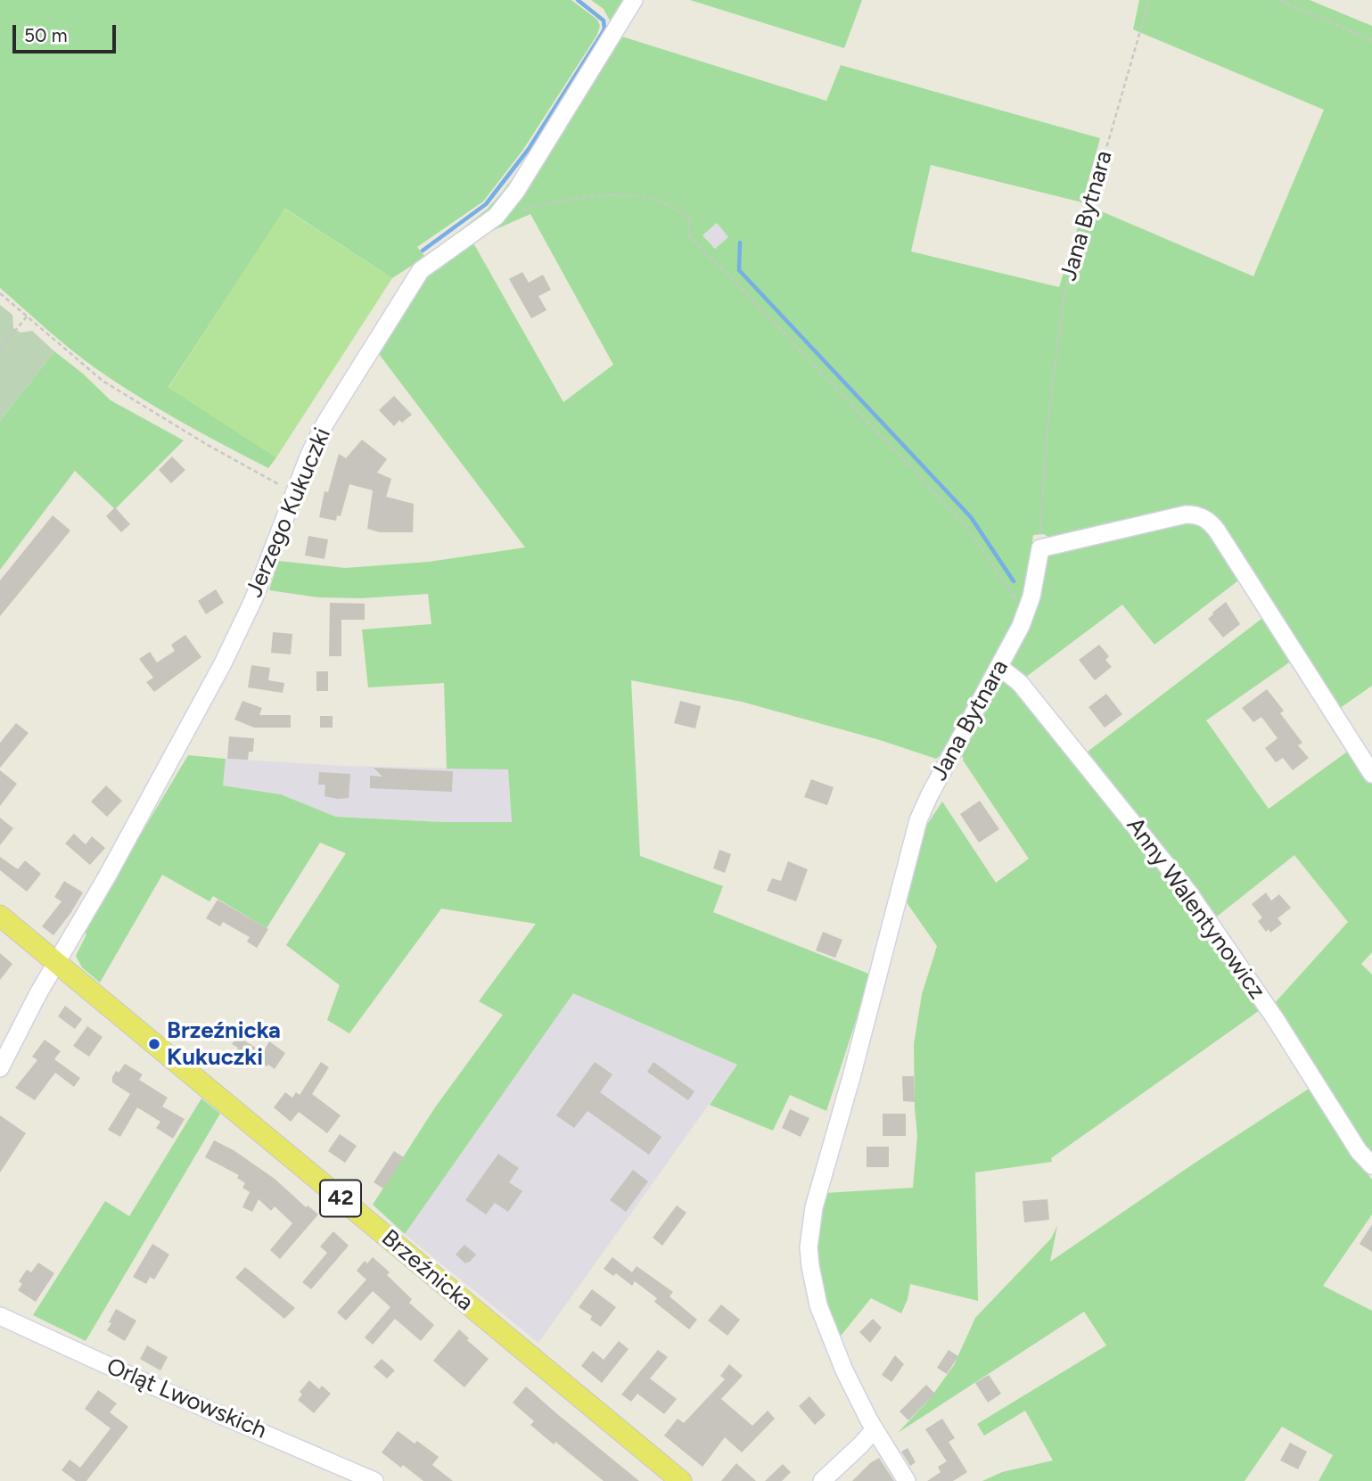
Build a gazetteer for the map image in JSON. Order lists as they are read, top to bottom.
{
  "streets": {
    "main road": ["42", "Brzeźnicka"],
    "street": [
      "Jana Bytnara",
      "Jerzego Kukuczki",
      "Anny Walentynowicz",
      "Orląt Lwowskich"
    ]
  },
  "crossings": [
    ["Jana Bytnara", "Anny Walentynowicz"],
    ["Jerzego Kukuczki", "Brzeźnicka"]
  ],
  "places": ["Brzeźnicka Kukuczki"],
  "scale_bar": "50 m"
}
